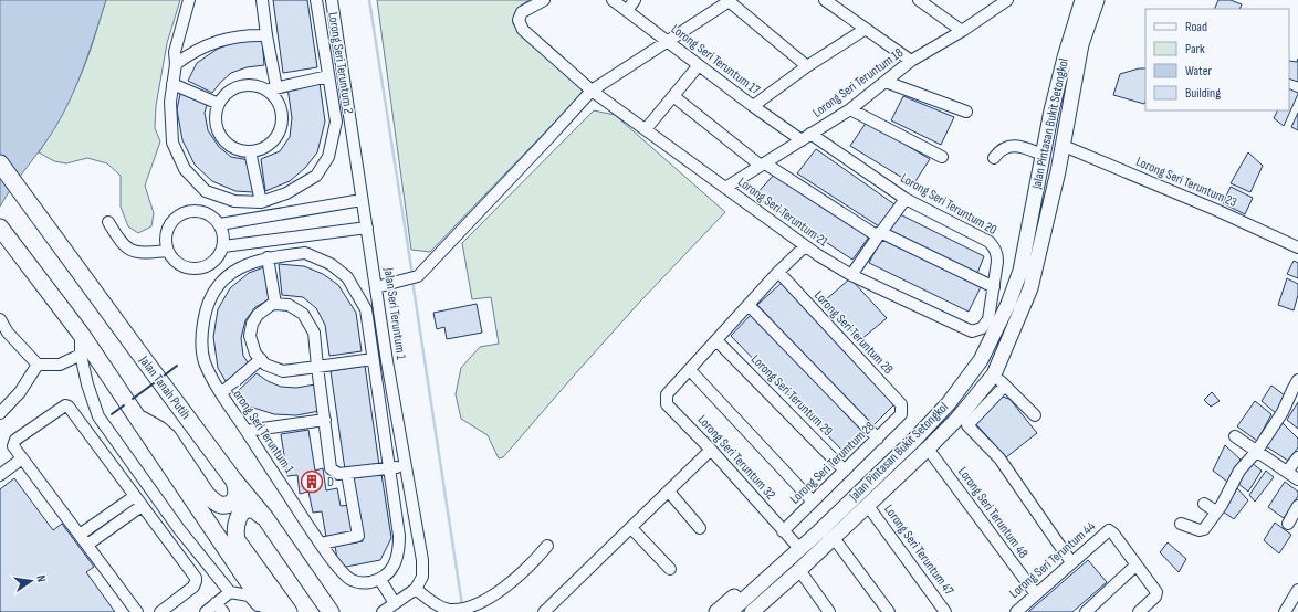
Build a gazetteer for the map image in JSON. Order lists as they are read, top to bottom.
{
  "streets": {
    "highway": ["Jalan Tanah Putih"],
    "main road": ["Jalan Pintasan Bukit Setongkol"],
    "street": [
      "Lorong Seri Teruntum 17",
      "Lorong Seri Teruntum 2",
      "Lorong Seri Teruntum 18",
      "Lorong Seri Teruntum 23",
      "Lorong Seri Teruntum 20",
      "Lorong Seri Teruntum 21",
      "Jalan Seri Teruntum 1",
      "Lorong Seri Teruntum 28",
      "Lorong Seri Teruntum 29",
      "Lorong Seri Teruntum 1",
      "Lorong Seri Teruntum 32",
      "Lorong Seri Terumtum 28",
      "Lorong Seri Teruntum 48",
      "Lorong Seri Teruntum 47",
      "Lorong Seri Teruntum 44"
    ]
  },
  "crossings": [
    ["Lorong Seri Teruntum 17", "Lorong Seri Teruntum 18"],
    ["Lorong Seri Teruntum 17", "Lorong Seri Teruntum 20"],
    ["Lorong Seri Teruntum 18", "Lorong Seri Teruntum 20"],
    ["Lorong Seri Teruntum 18", "Lorong Seri Teruntum 21"],
    ["Jalan Pintasan Bukit Setongkol", "Lorong Seri Teruntum 23"],
    ["Jalan Pintasan Bukit Setongkol", "Lorong Seri Teruntum 48"],
    ["Jalan Pintasan Bukit Setongkol", "Lorong Seri Teruntum 47"],
    ["Lorong Seri Teruntum 20", "Lorong Seri Teruntum 21"],
    ["Lorong Seri Teruntum 28", "Lorong Seri Terumtum 28"],
    ["Lorong Seri Teruntum 29", "Lorong Seri Terumtum 28"],
    ["Lorong Seri Teruntum 32", "Lorong Seri Terumtum 28"],
    ["Lorong Seri Teruntum 48", "Lorong Seri Teruntum 44"]
  ],
  "places": {
    "building": ["D"]
  },
  "legend": [
    "Road",
    "Park",
    "Water",
    "Building"
  ],
  "north": "right"
}
